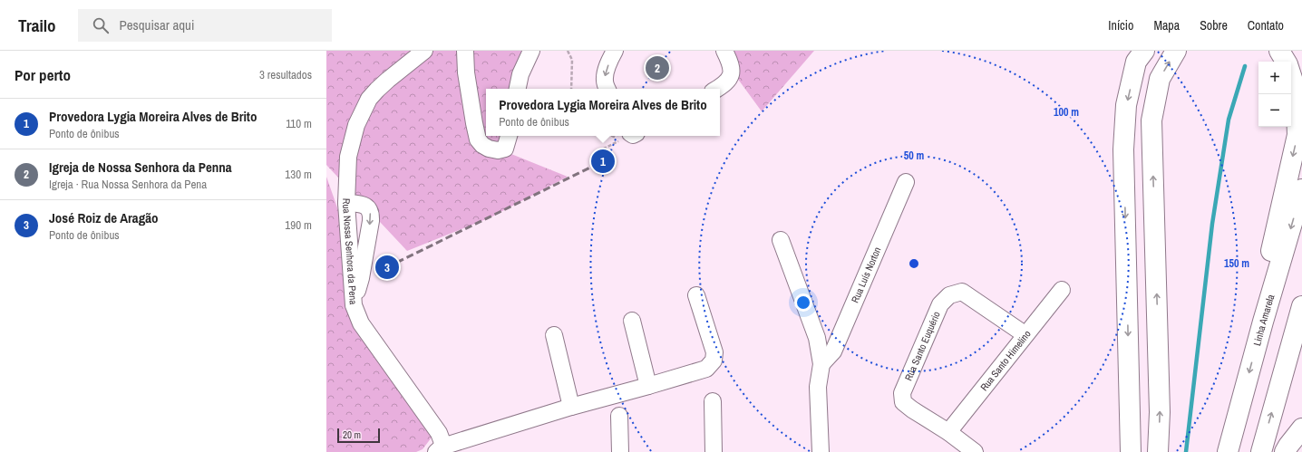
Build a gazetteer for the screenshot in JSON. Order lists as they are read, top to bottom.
{
  "streets": {
    "highway": ["Linha Amarela"],
    "street": [
      "Rua Nossa Senhora da Pena",
      "Rua Luís Norton",
      "Rua Santo Euquério",
      "Rua Santo Himelino"
    ]
  },
  "crossings": [
    ["Rua Santo Euquério", "Rua Santo Himelino"]
  ],
  "scale_bar": "20 m",
  "page": {
    "header": "Trailo",
    "search": "Pesquisar aqui",
    "nav": [
      "Início",
      "Mapa",
      "Sobre",
      "Contato"
    ],
    "heading": ["Por perto", "3 resultados"],
    "pins": ["2", "1", "3"],
    "map_buttons": ["+", "−"],
    "popup": ["Provedora Lygia Moreira Alves de Brito", "Ponto de ônibus"],
    "list": [
      {
        "mark": "1",
        "name": "Provedora Lygia Moreira Alves de Brito",
        "note": "Ponto de ônibus",
        "value": "110 m"
      },
      {
        "mark": "2",
        "name": "Igreja de Nossa Senhora da Penna",
        "note": "Igreja · Rua Nossa Senhora da Pena",
        "value": "130 m"
      },
      {
        "mark": "3",
        "name": "José Roiz de Aragão",
        "note": "Ponto de ônibus",
        "value": "190 m"
      }
    ],
    "scale": "20 m"
  },
  "rings": ["100 m", "50 m", "150 m"]
}
